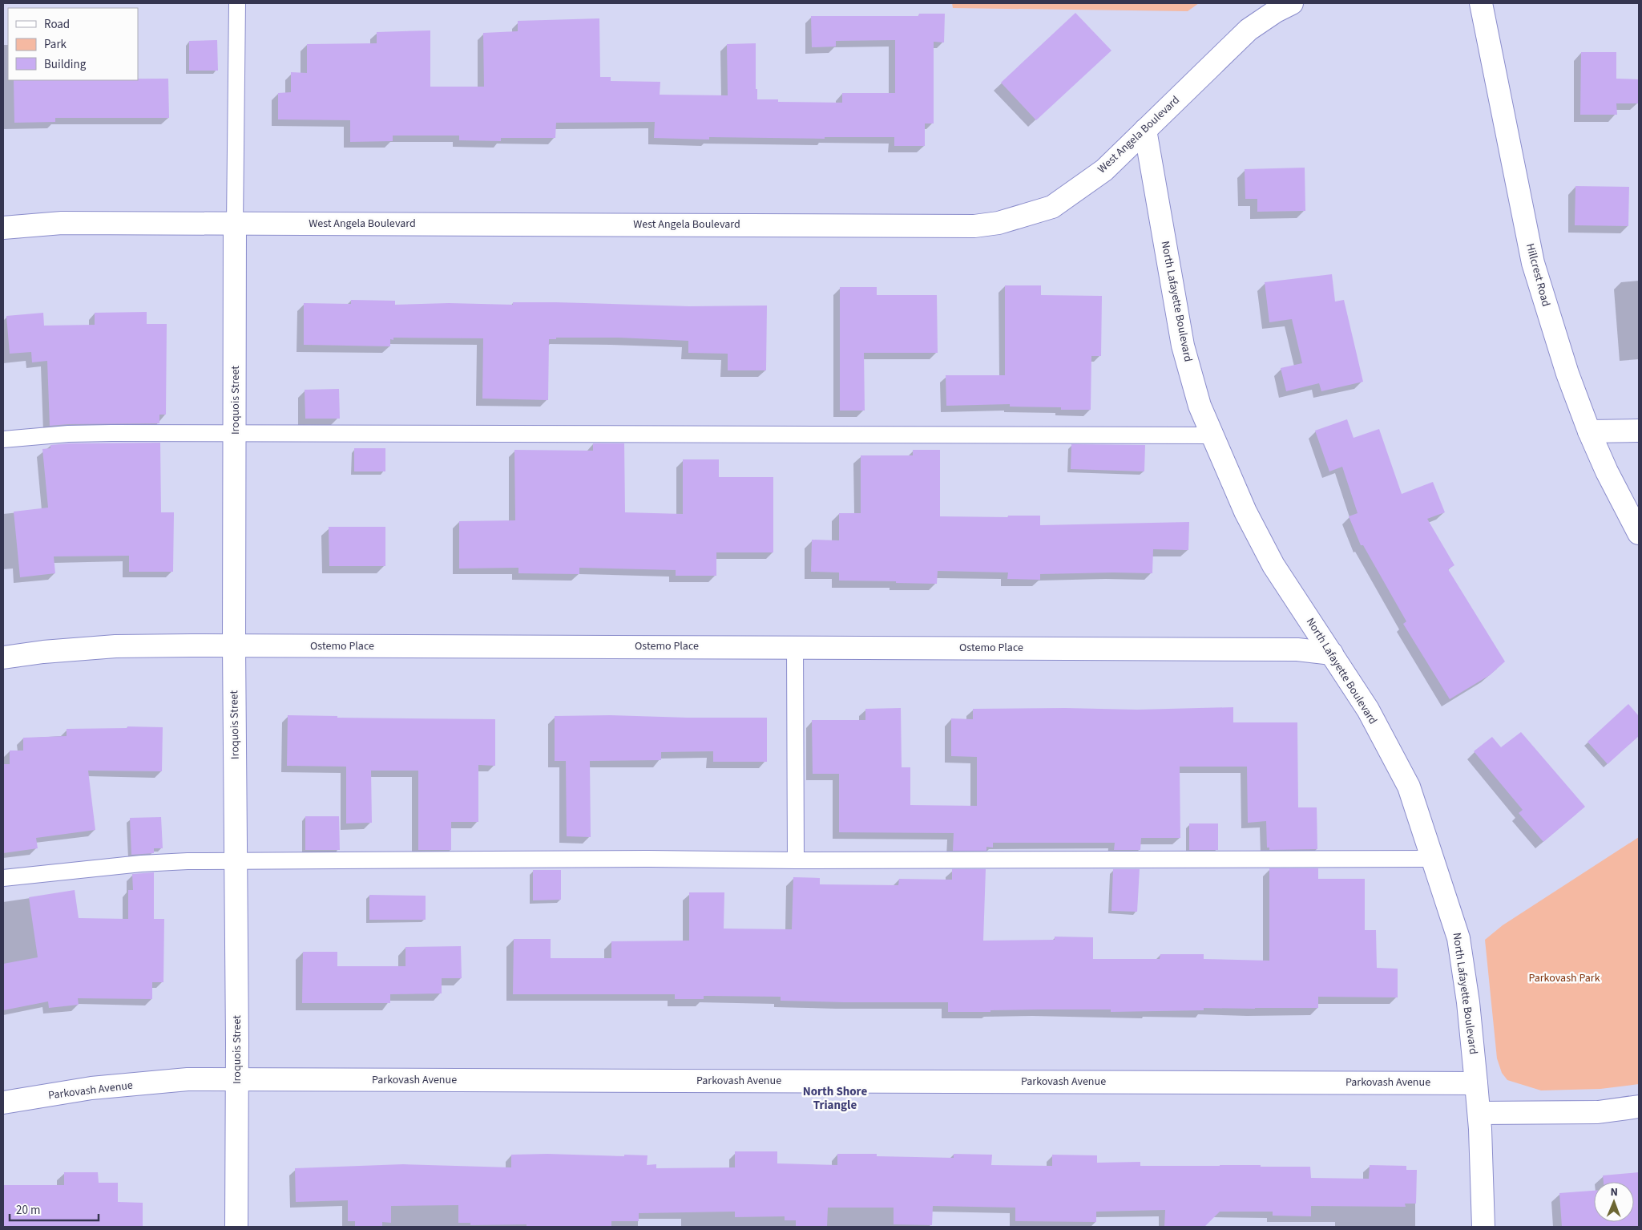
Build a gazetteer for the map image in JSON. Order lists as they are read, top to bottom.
{
  "streets": {
    "street": [
      "West Angela Boulevard",
      "Hillcrest Road",
      "North Lafayette Boulevard",
      "Iroquois Street",
      "Ostemo Place",
      "Parkovash Avenue"
    ]
  },
  "crossings": [
    ["West Angela Boulevard", "North Lafayette Boulevard"],
    ["West Angela Boulevard", "Iroquois Street"],
    ["North Lafayette Boulevard", "Ostemo Place"],
    ["North Lafayette Boulevard", "Parkovash Avenue"],
    ["Iroquois Street", "Ostemo Place"],
    ["Iroquois Street", "Parkovash Avenue"]
  ],
  "districts": ["North Shore Triangle"],
  "parks": ["Parkovash Park"],
  "legend": ["Road", "Park", "Building"],
  "scale_bar": "20 m",
  "north": "top"
}
